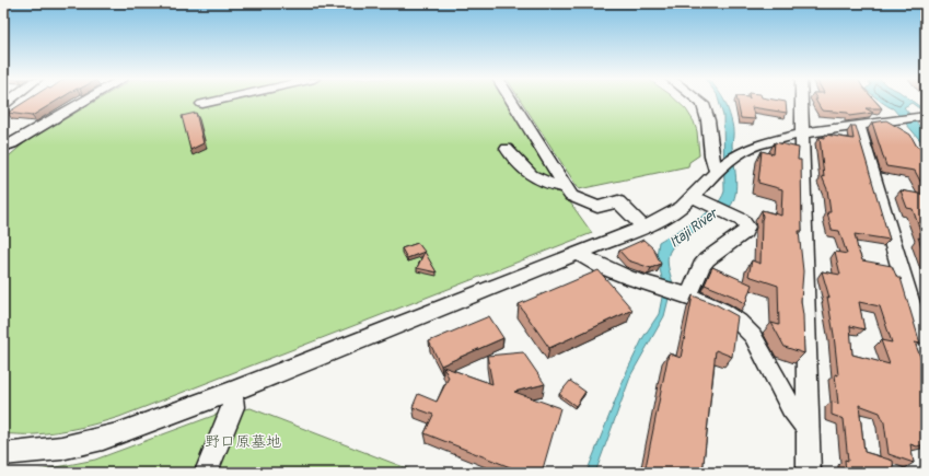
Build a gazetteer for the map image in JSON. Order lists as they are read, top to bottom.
{
  "water": ["Itaji River"],
  "parks": ["野口原墓地"]
}
